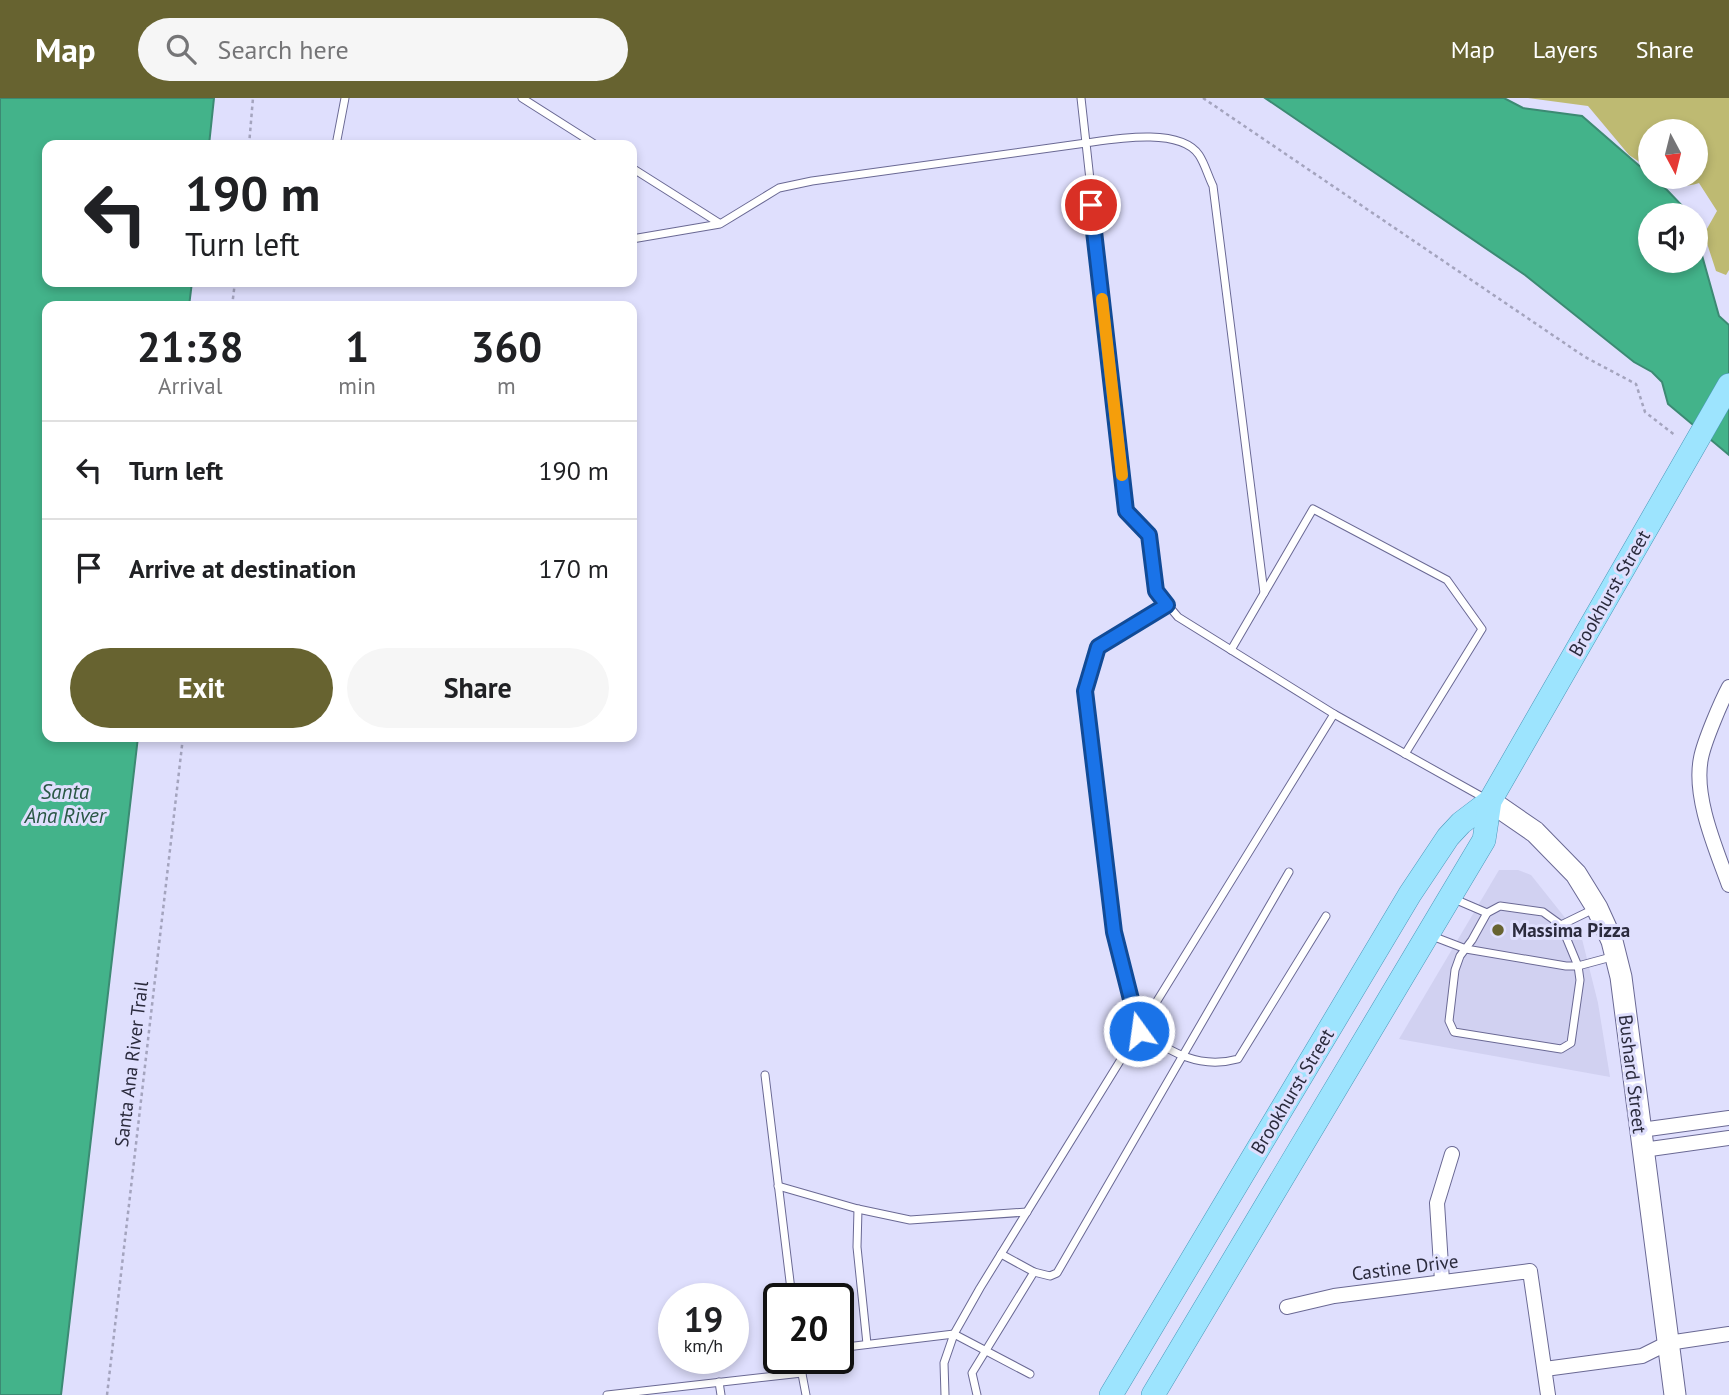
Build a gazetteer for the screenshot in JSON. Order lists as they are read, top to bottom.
{
  "streets": {
    "main road": ["Brookhurst Street"],
    "street": ["Bushard Street", "Castine Drive"],
    "path": ["Santa Ana River Trail"]
  },
  "crossings": [
    ["Brookhurst Street", "Bushard Street"]
  ],
  "water": ["Santa Ana River"],
  "places": ["Massima Pizza"],
  "north": "bottom",
  "page": {
    "header": "Map",
    "search": "Search here",
    "nav": ["Map", "Layers", "Share"],
    "turn": ["190 m", "Turn left"],
    "eta": [
      "21:38",
      "Arrival",
      "1",
      "min",
      "360",
      "m"
    ],
    "list": [
      {
        "name": "Turn left",
        "value": "190 m"
      },
      {
        "name": "Arrive at destination",
        "value": "170 m"
      }
    ],
    "buttons": ["Exit", "Share"],
    "speed": "19 km/h",
    "limit": "20"
  }
}
